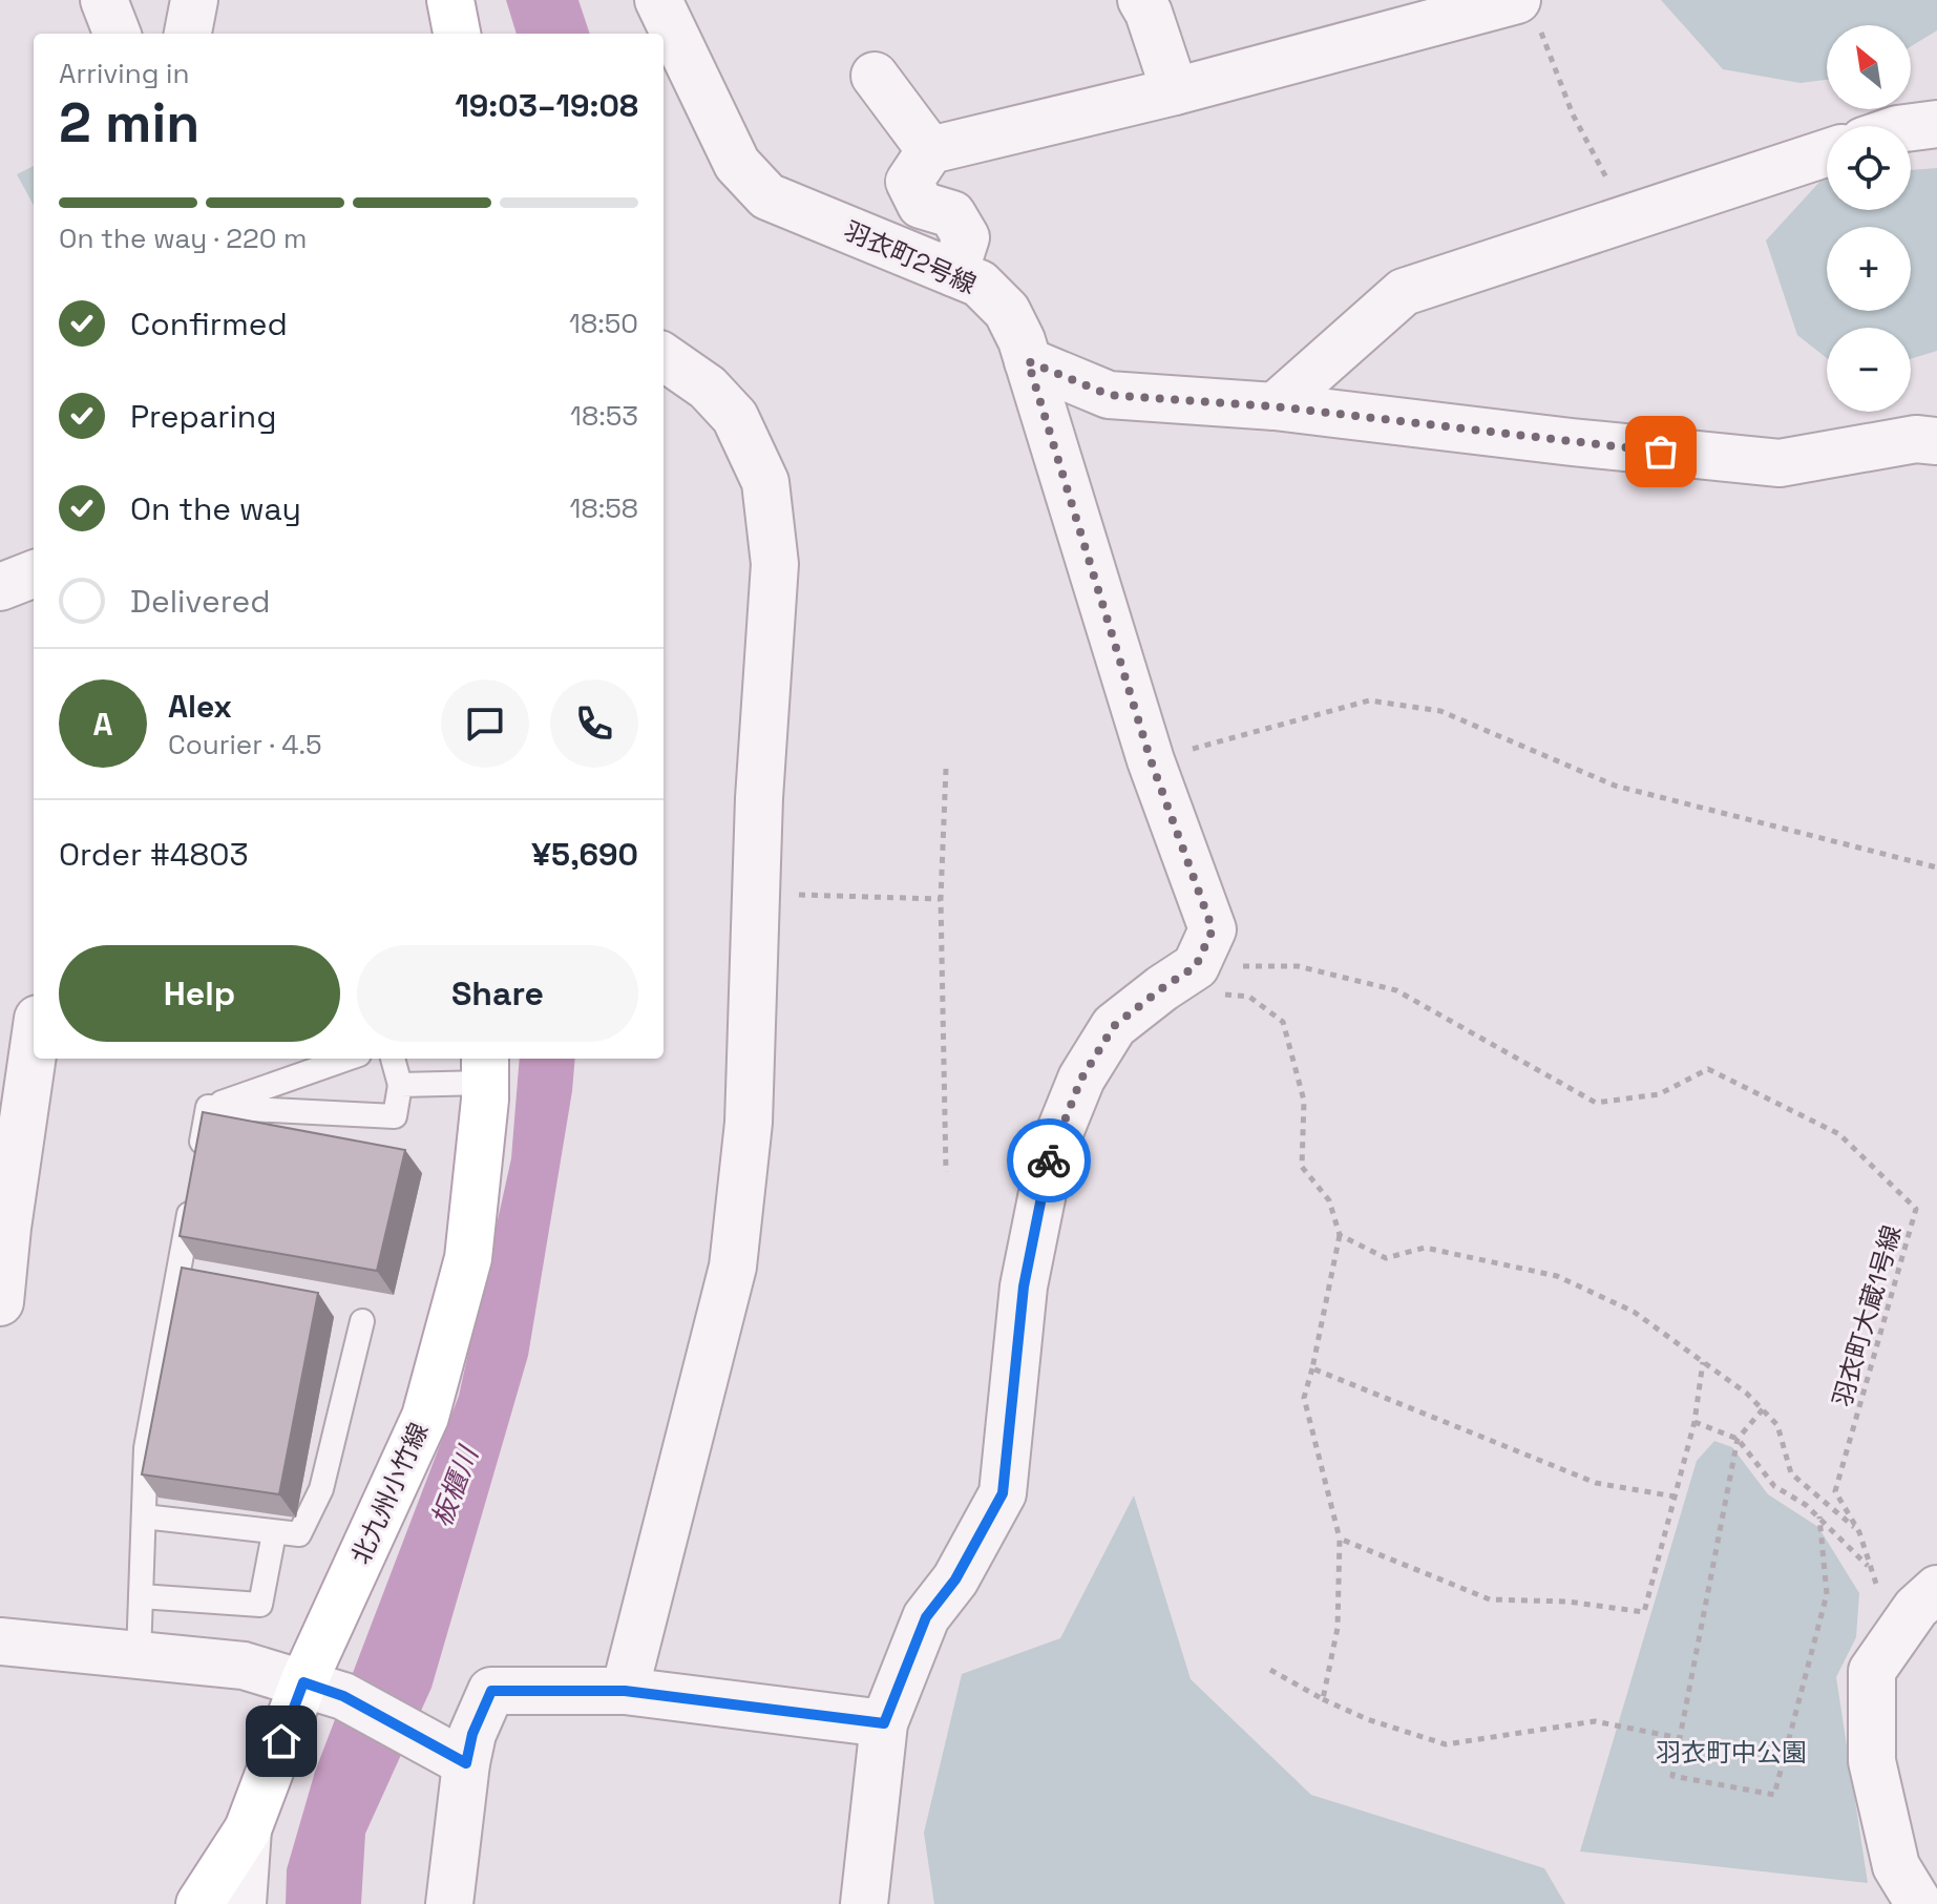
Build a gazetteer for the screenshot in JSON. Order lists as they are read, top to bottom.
{
  "streets": {
    "main road": ["北九州小竹線"],
    "street": ["羽衣町2号線"],
    "path": ["羽衣町大蔵1号線"]
  },
  "crossings": [
    ["羽衣町2号線", "羽衣町大蔵1号線"]
  ],
  "water": ["板櫃川"],
  "parks": ["羽衣町中公園"],
  "north": "top left",
  "page": {
    "map_buttons": ["+", "−"],
    "heading": ["2 min", "Arriving in", "19:03–19:08"],
    "panel": [
      "Alex",
      "Courier · 4.5",
      "Order #4803",
      "¥5,690"
    ],
    "bar": "On the way · 220 m",
    "list": [
      ["Confirmed", "18:50"],
      ["Preparing", "18:53"],
      ["On the way", "18:58"],
      "Delivered"
    ],
    "round": "A",
    "buttons": ["Help", "Share"]
  }
}
